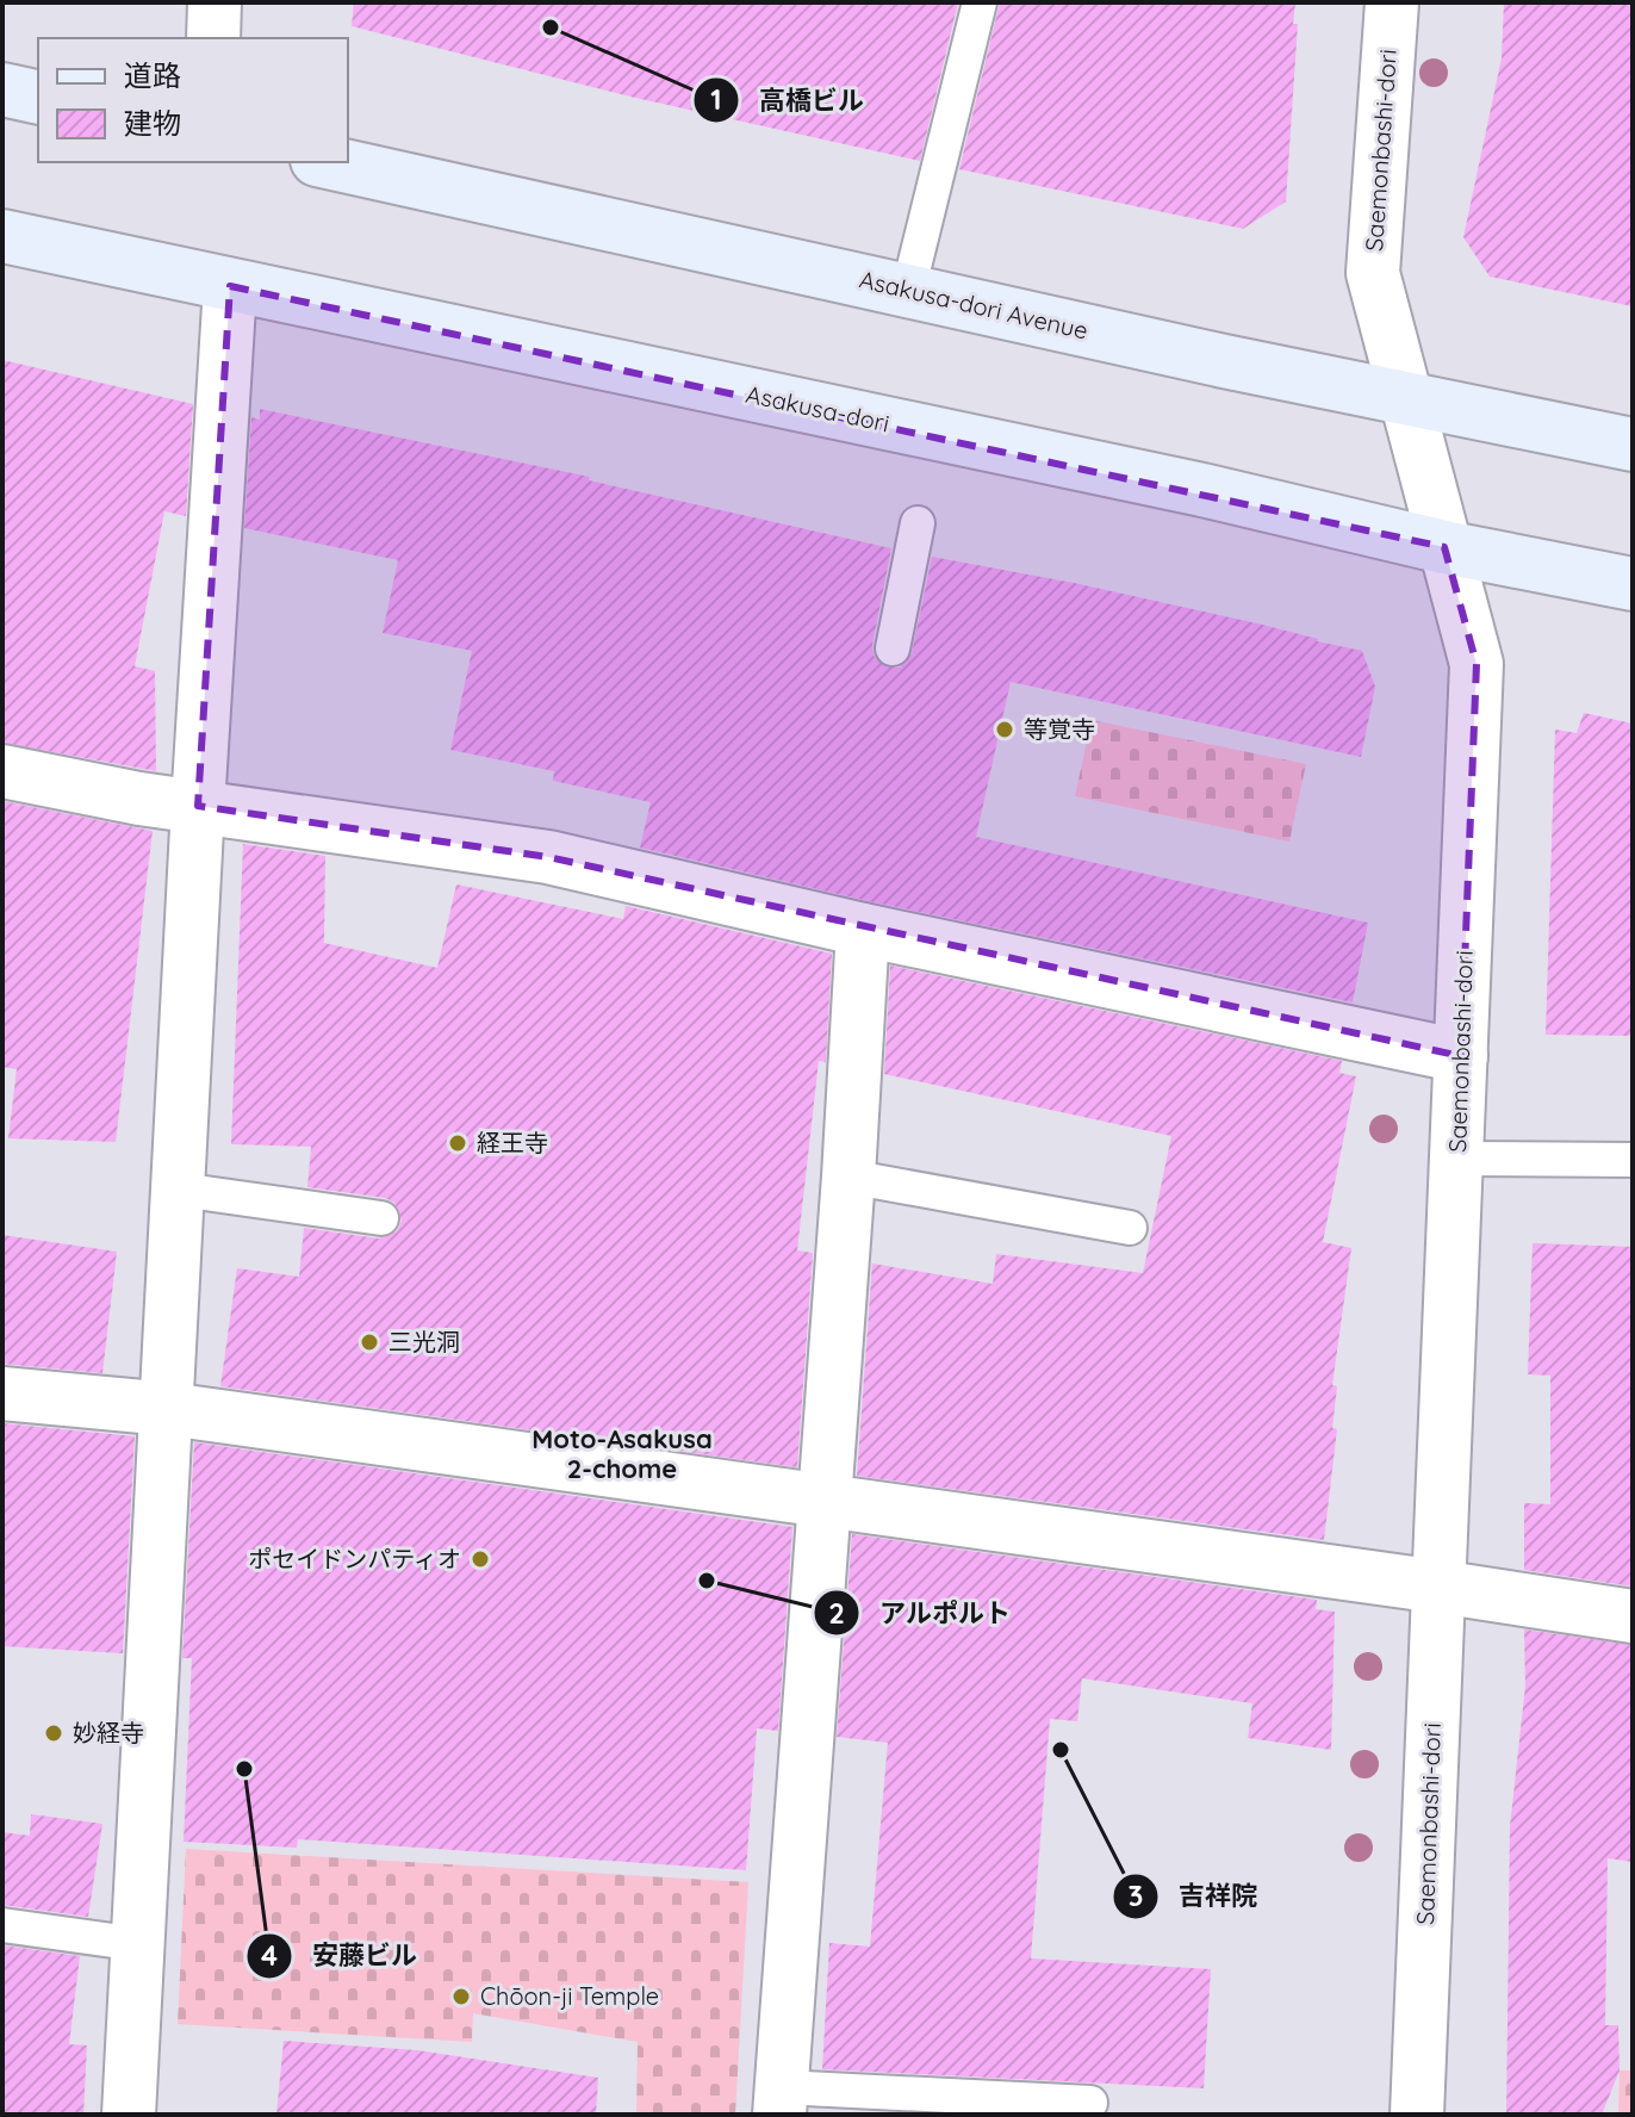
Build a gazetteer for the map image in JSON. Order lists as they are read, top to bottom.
{
  "streets": {
    "main road": ["Asakusa-dori Avenue", "Asakusa-dori"],
    "street": ["Saemonbashi-dori"]
  },
  "crossings": [
    ["Saemonbashi-dori", "Asakusa-dori Avenue"],
    ["Saemonbashi-dori", "Asakusa-dori"]
  ],
  "districts": ["Moto-Asakusa 2-chome"],
  "places": [
    "高橋ビル",
    "等覚寺",
    "経王寺",
    "三光洞",
    "ポセイドンパティオ",
    "アルポルト",
    "妙経寺",
    "吉祥院",
    "安藤ビル",
    "Chōon-ji Temple"
  ],
  "legend": ["道路", "建物"]
}
